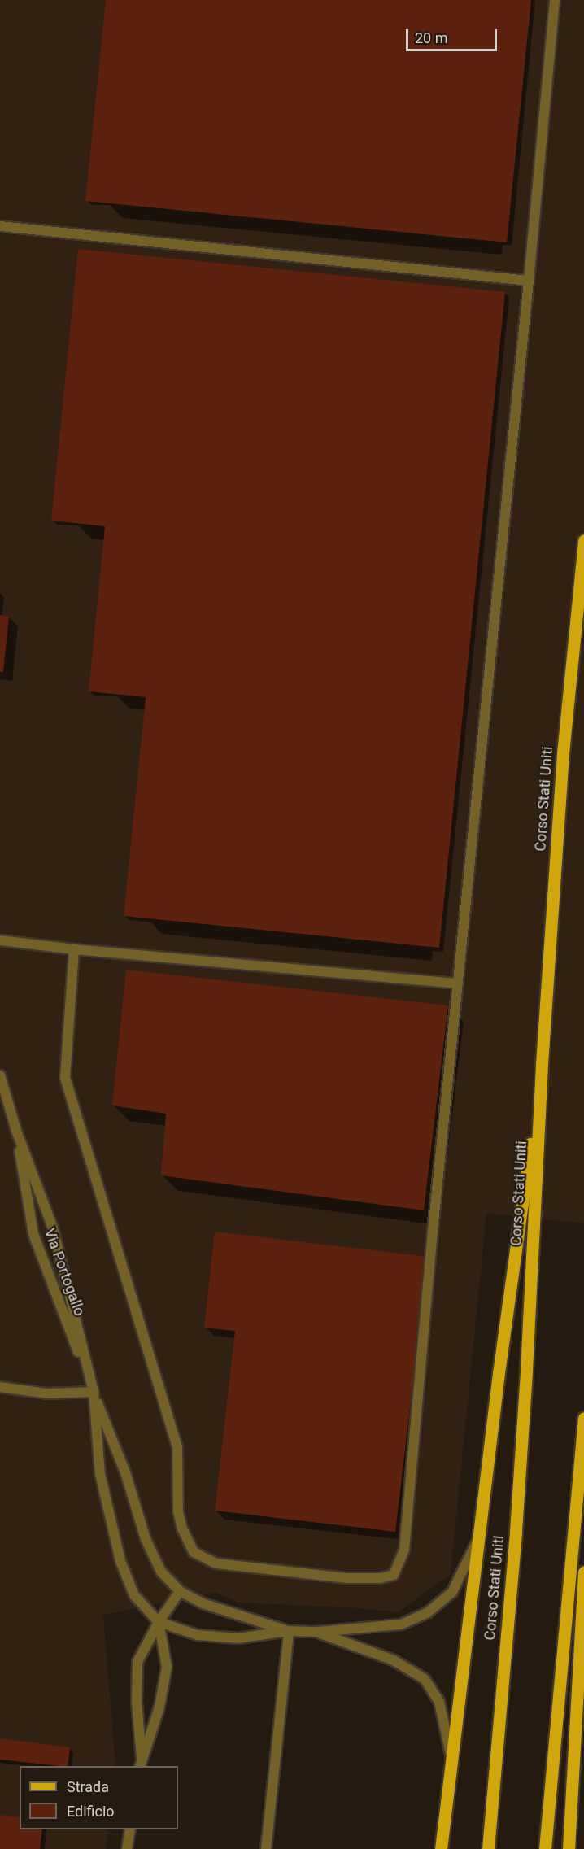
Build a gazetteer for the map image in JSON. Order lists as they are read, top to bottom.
{
  "streets": {
    "main road": ["Corso Stati Uniti"],
    "street": ["Via Portogallo"]
  },
  "legend": ["Strada", "Edificio"],
  "scale_bar": "20 m"
}
